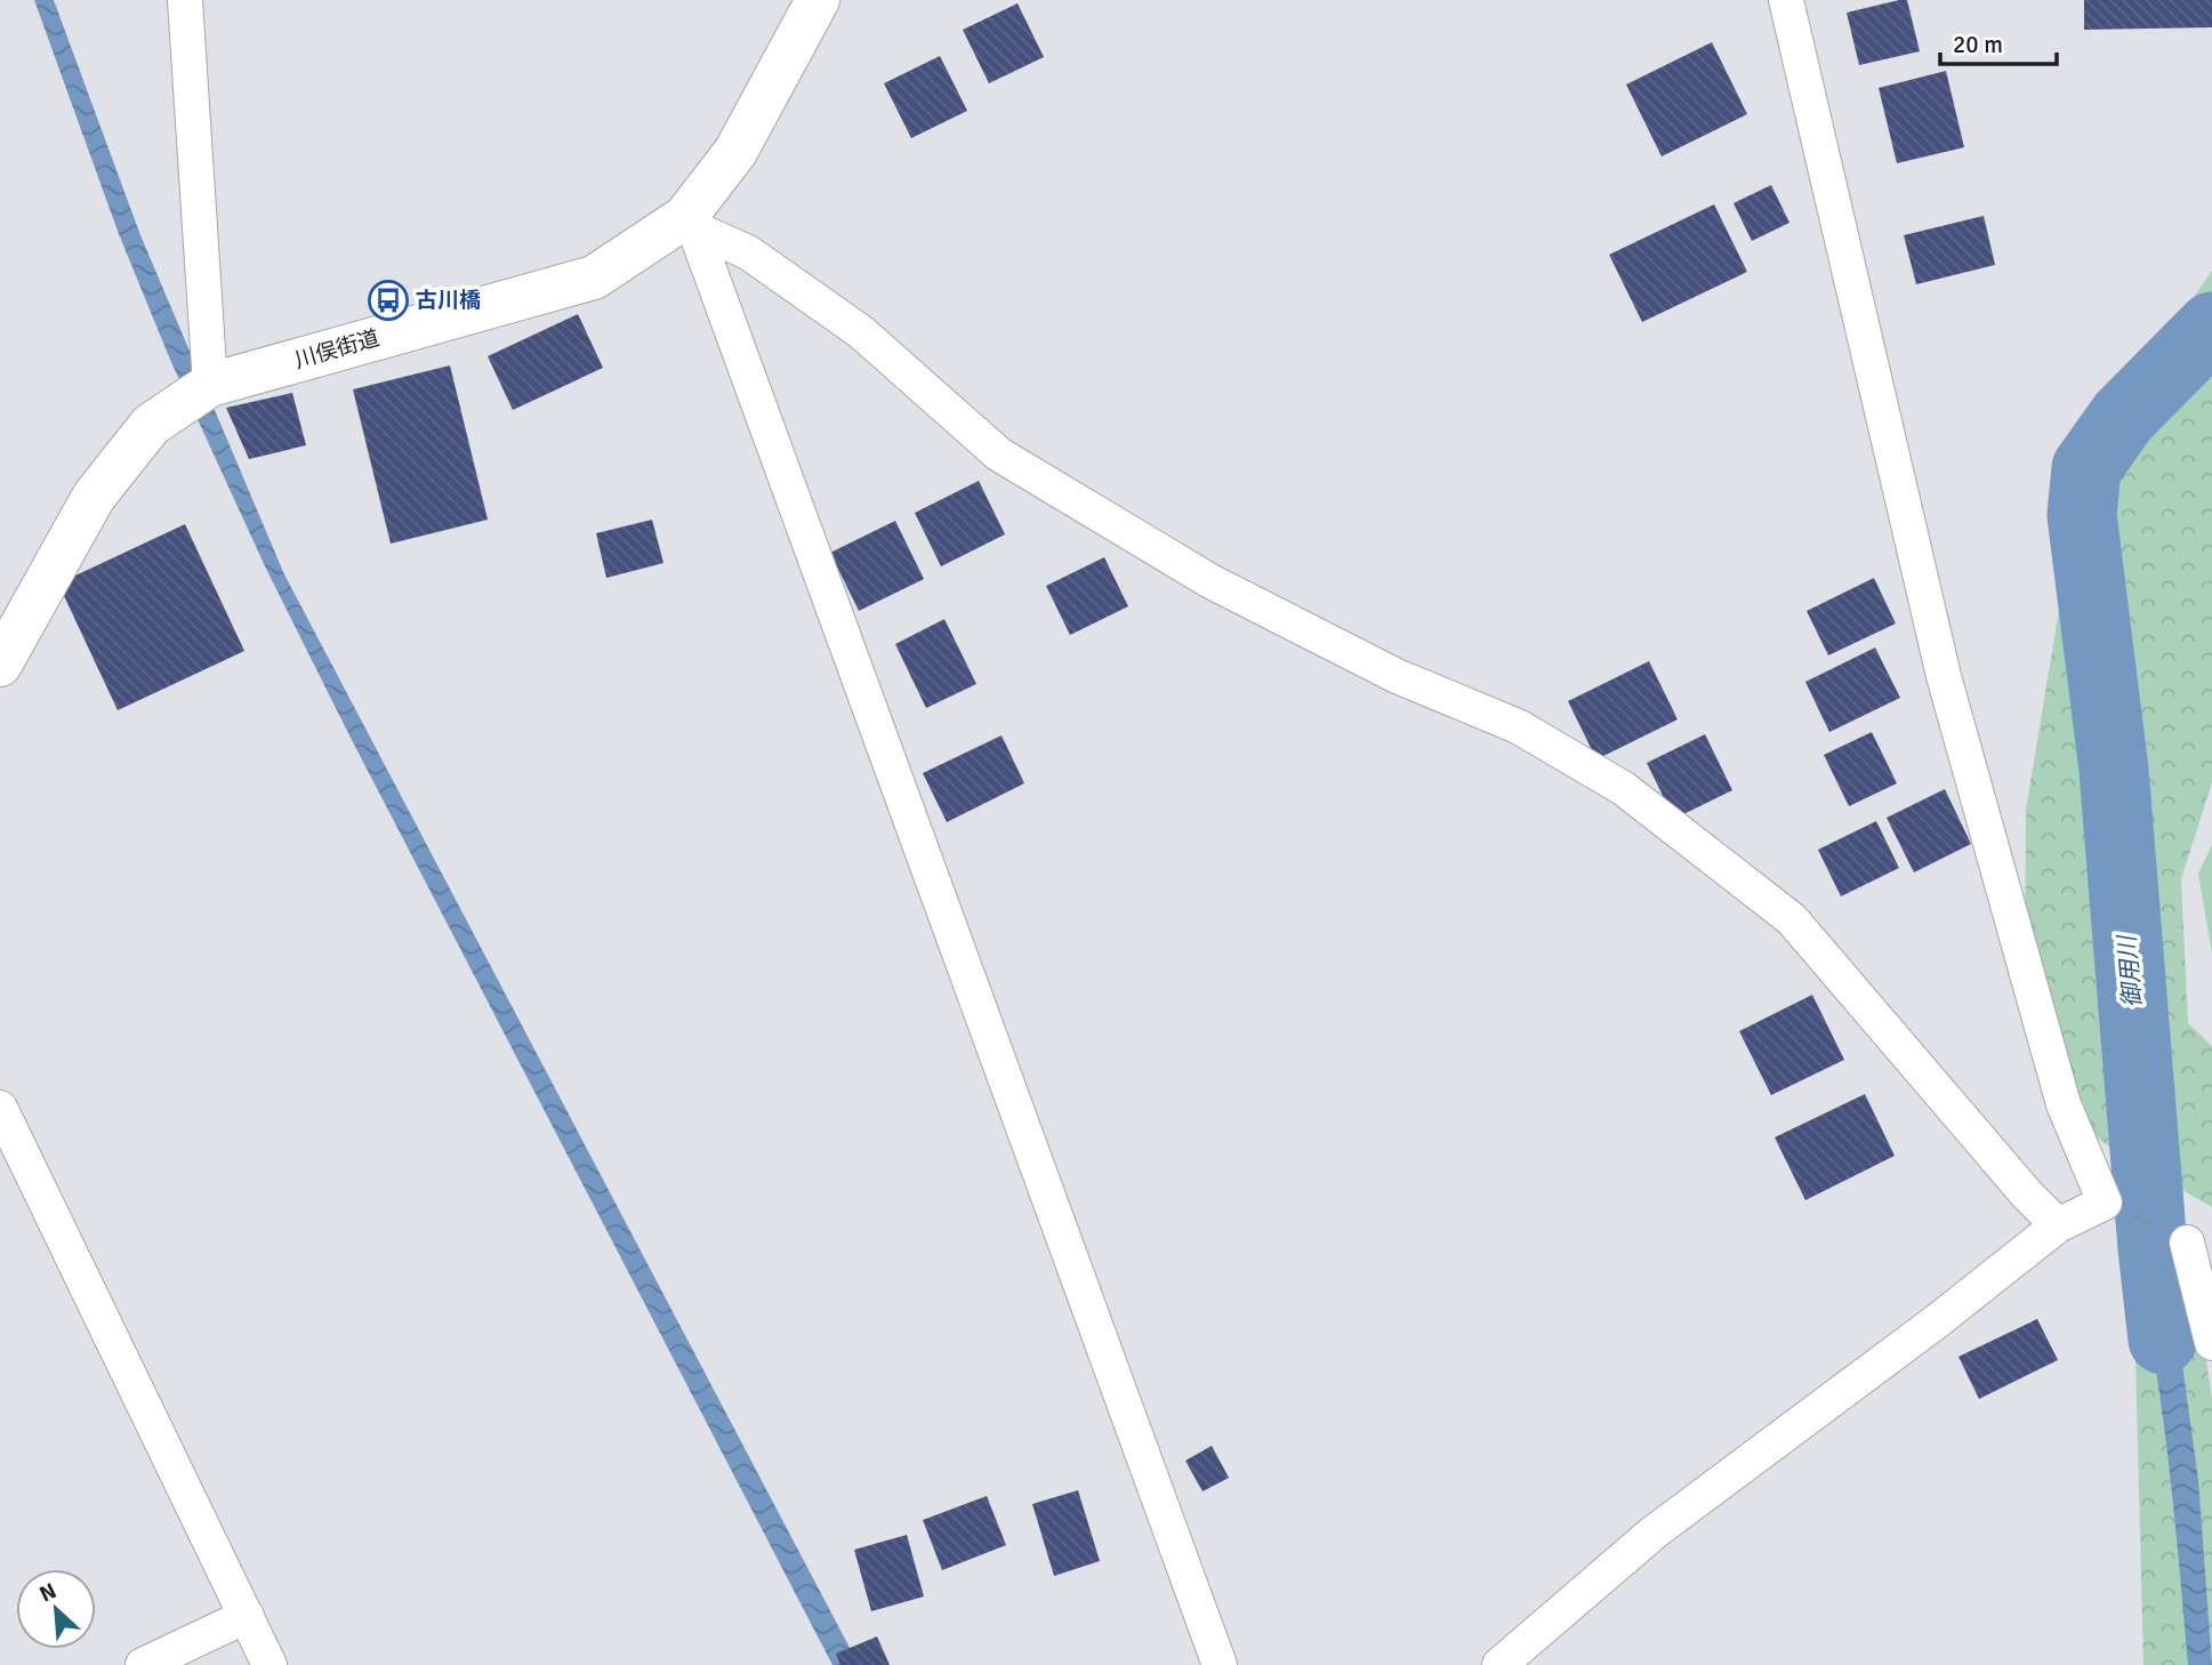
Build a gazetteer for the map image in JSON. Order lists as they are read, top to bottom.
{
  "streets": {
    "main road": ["川俣街道"]
  },
  "water": ["御用川"],
  "places": {
    "bus stop": ["古川橋"]
  },
  "scale_bar": "20 m",
  "north": "top left"
}
